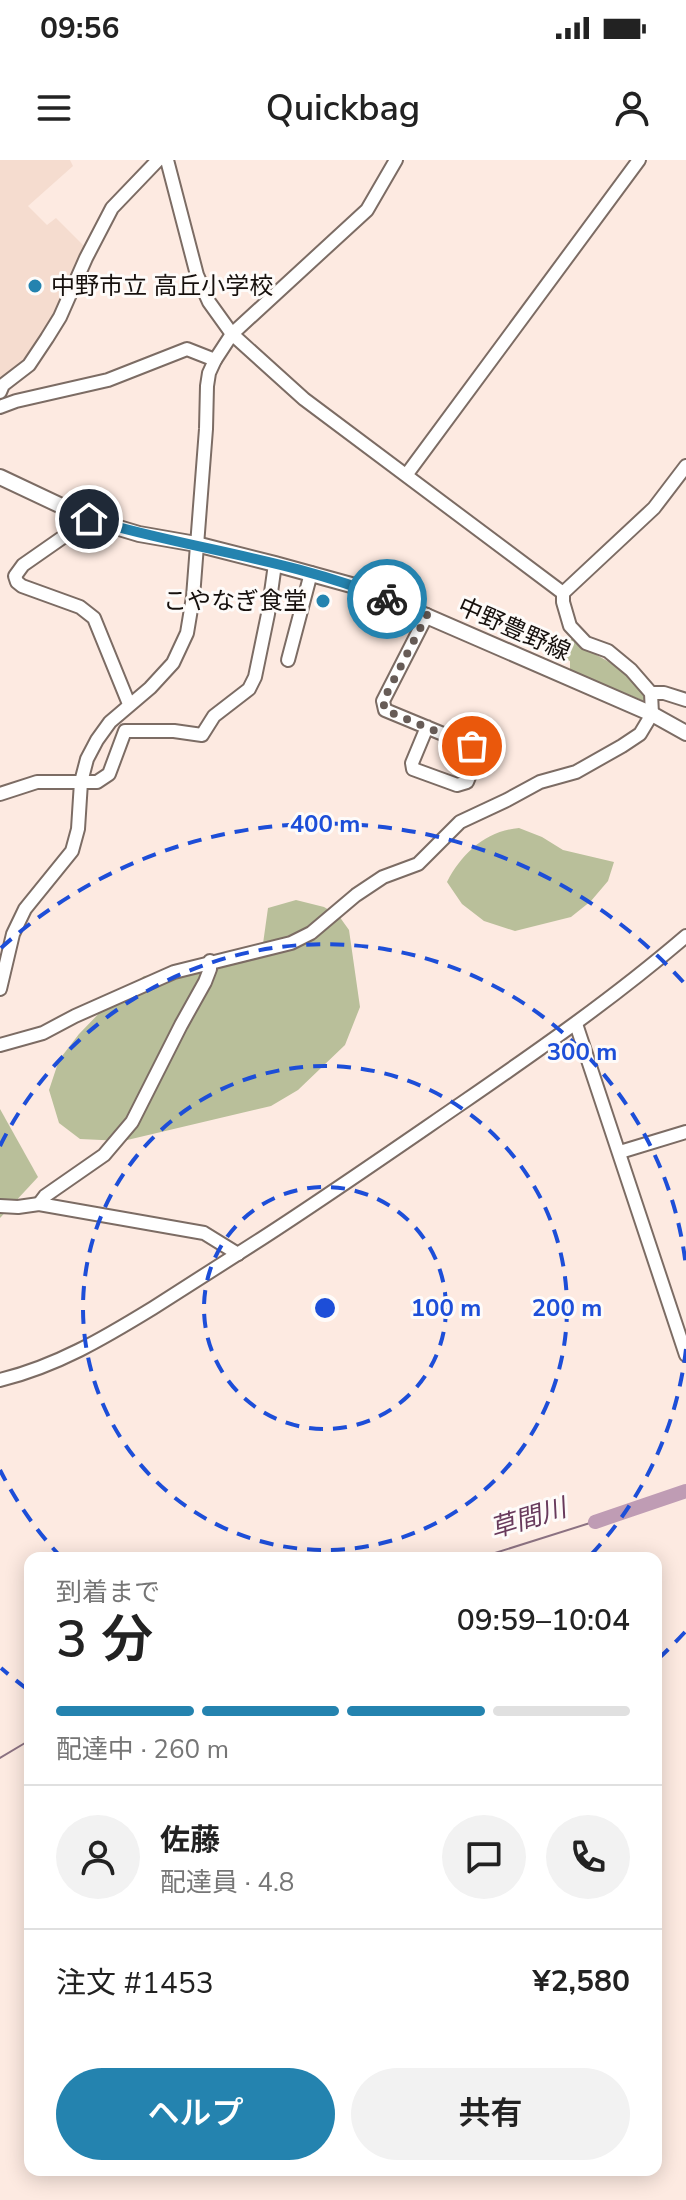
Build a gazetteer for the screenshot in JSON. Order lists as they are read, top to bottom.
{
  "streets": {
    "main road": ["中野豊野線"]
  },
  "water": ["草間川"],
  "places": ["中野市立 高丘小学校", "こやなぎ食堂"],
  "page": {
    "status": "09:56",
    "header": "Quickbag",
    "heading": ["3 分", "到着まで", "09:59–10:04"],
    "panel": [
      "佐藤",
      "配達員 · 4.8",
      "注文 #1453",
      "¥2,580"
    ],
    "bar": "配達中 · 260 m",
    "buttons": ["ヘルプ", "共有"]
  },
  "rings": [
    "400 m",
    "300 m",
    "100 m",
    "200 m"
  ]
}
